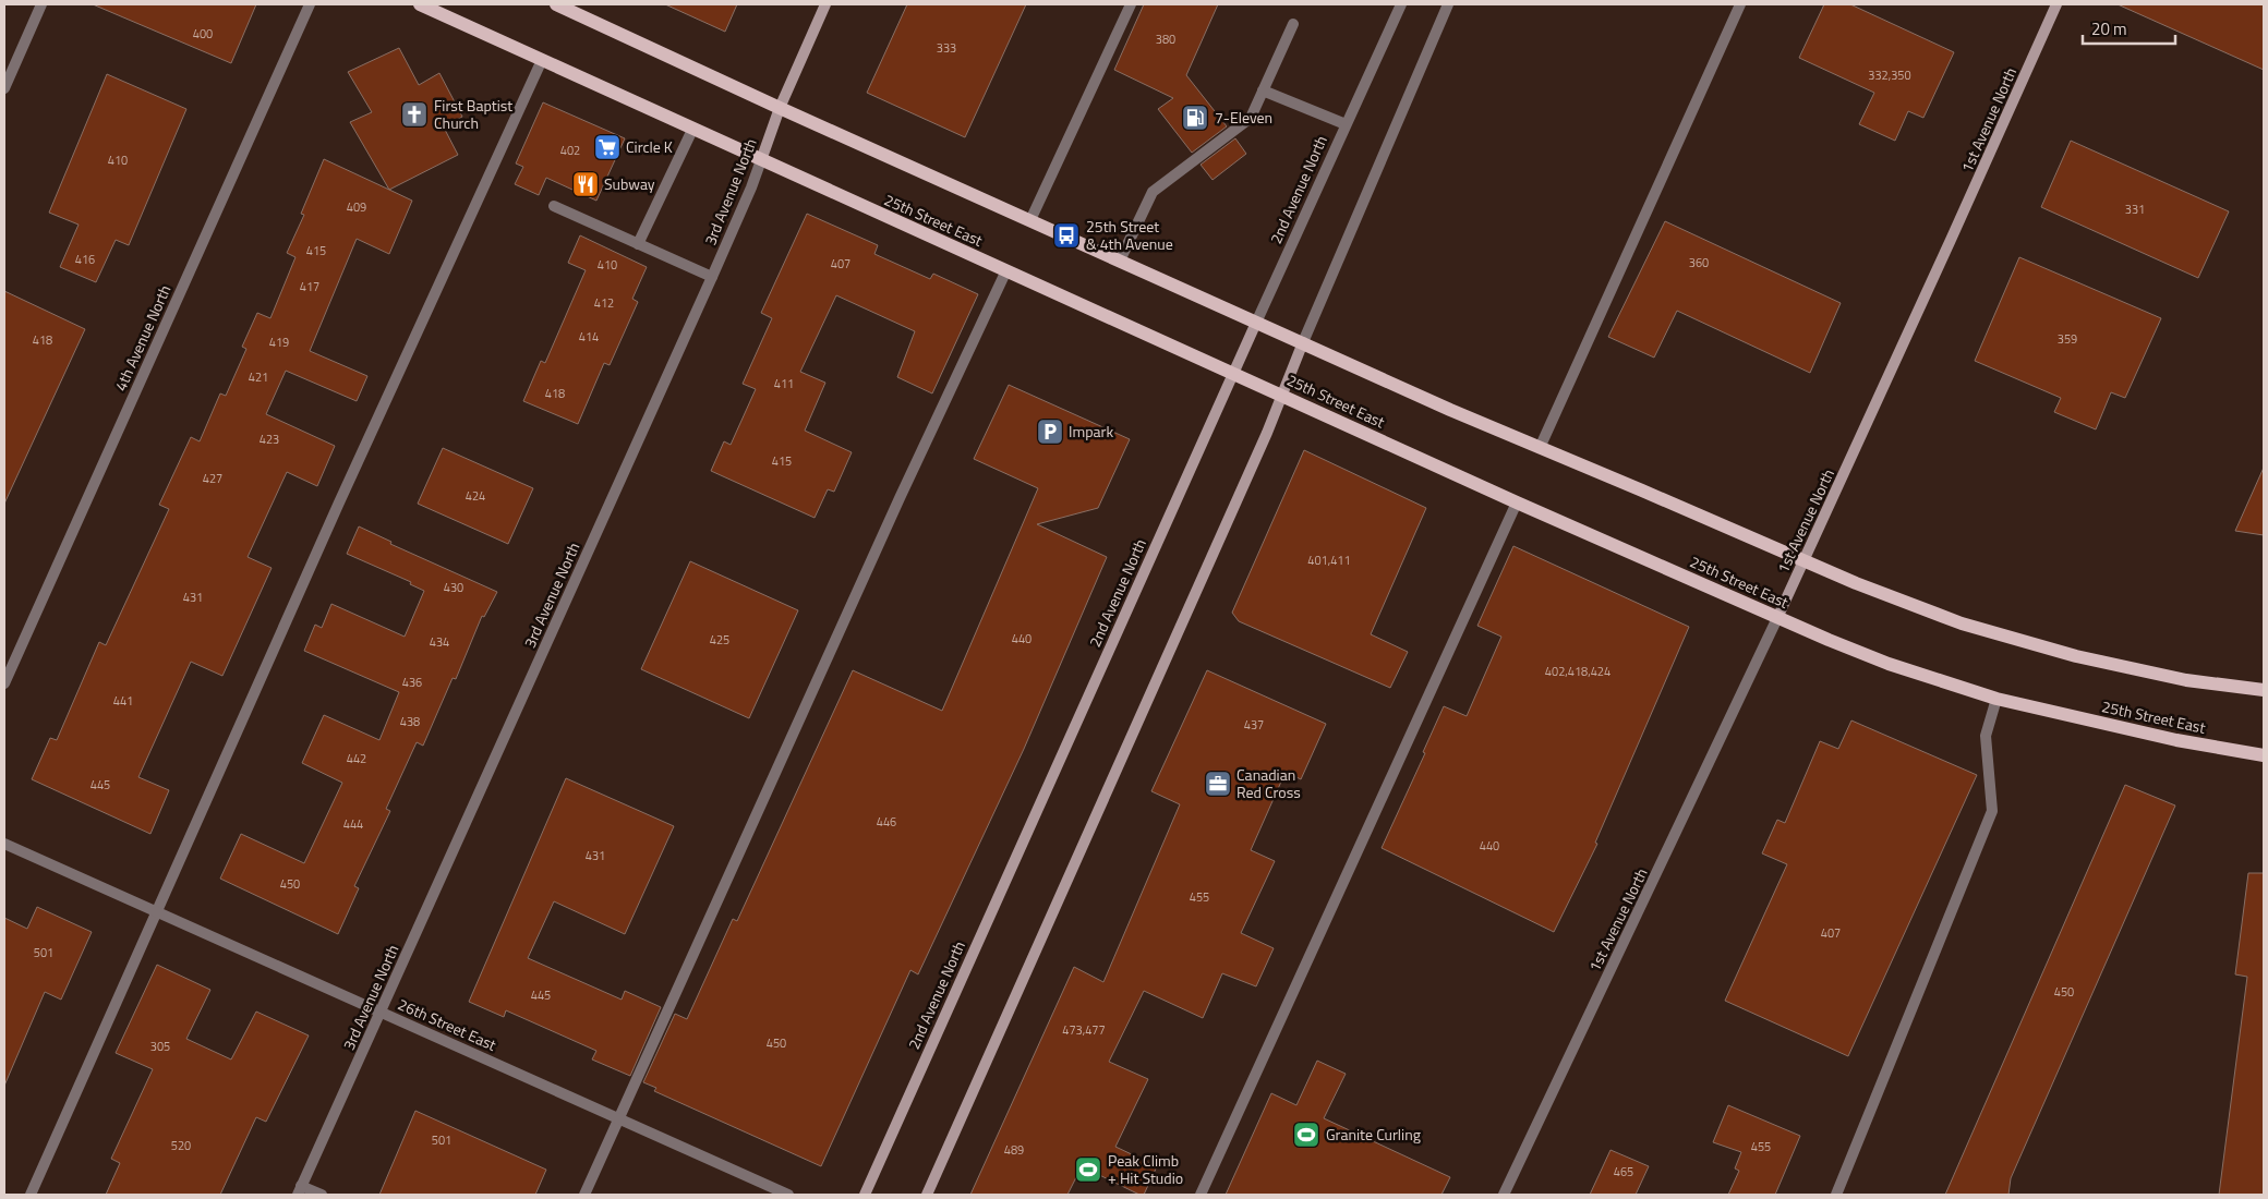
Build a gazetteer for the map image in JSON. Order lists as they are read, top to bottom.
{
  "streets": {
    "main road": [
      "1st Avenue North",
      "2nd Avenue North",
      "3rd Avenue North",
      "25th Street East"
    ],
    "street": ["4th Avenue North", "26th Street East"]
  },
  "crossings": [
    ["1st Avenue North", "25th Street East"],
    ["2nd Avenue North", "25th Street East"],
    ["3rd Avenue North", "25th Street East"],
    ["3rd Avenue North", "26th Street East"]
  ],
  "places": {
    "church": ["First Baptist Church"],
    "fuel station": ["7-Eleven"],
    "supermarket": ["Circle K"],
    "restaurant": ["Subway"],
    "bus stop": ["25th Street & 4th Avenue"],
    "parking": ["Impark"],
    "office": ["Canadian Red Cross"],
    "sports": ["Granite Curling", "Peak Climb + Hit Studio"]
  },
  "house_numbers": [
    "400",
    "380",
    "333",
    "332,350",
    "402",
    "410",
    "409",
    "331",
    "415",
    "416",
    "360",
    "407",
    "410",
    "417",
    "412",
    "414",
    "359",
    "418",
    "419",
    "421",
    "411",
    "418",
    "423",
    "415",
    "427",
    "424",
    "401,411",
    "430",
    "431",
    "440",
    "425",
    "434",
    "402,418,424",
    "436",
    "441",
    "438",
    "437",
    "442",
    "445",
    "446",
    "444",
    "440",
    "431",
    "450",
    "455",
    "407",
    "501",
    "450",
    "445",
    "473,477",
    "450",
    "305",
    "501",
    "520",
    "455",
    "489",
    "465"
  ],
  "scale_bar": "20 m"
}
